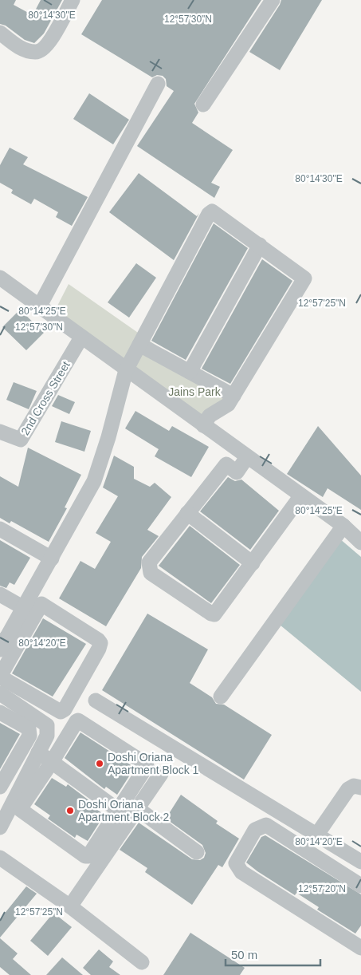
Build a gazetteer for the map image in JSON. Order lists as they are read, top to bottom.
{
  "streets": {
    "street": ["2nd Cross Street"]
  },
  "parks": ["Jains Park"],
  "places": ["Doshi Oriana Apartment Block 1", "Doshi Oriana Apartment Block 2"],
  "scale_bar": "50 m",
  "coordinates": [
    "80°14'30\"E",
    "12°57'30\"N",
    "12°57'25\"N",
    "80°14'25\"E",
    "80°14'20\"E",
    "12°57'20\"N"
  ]
}
